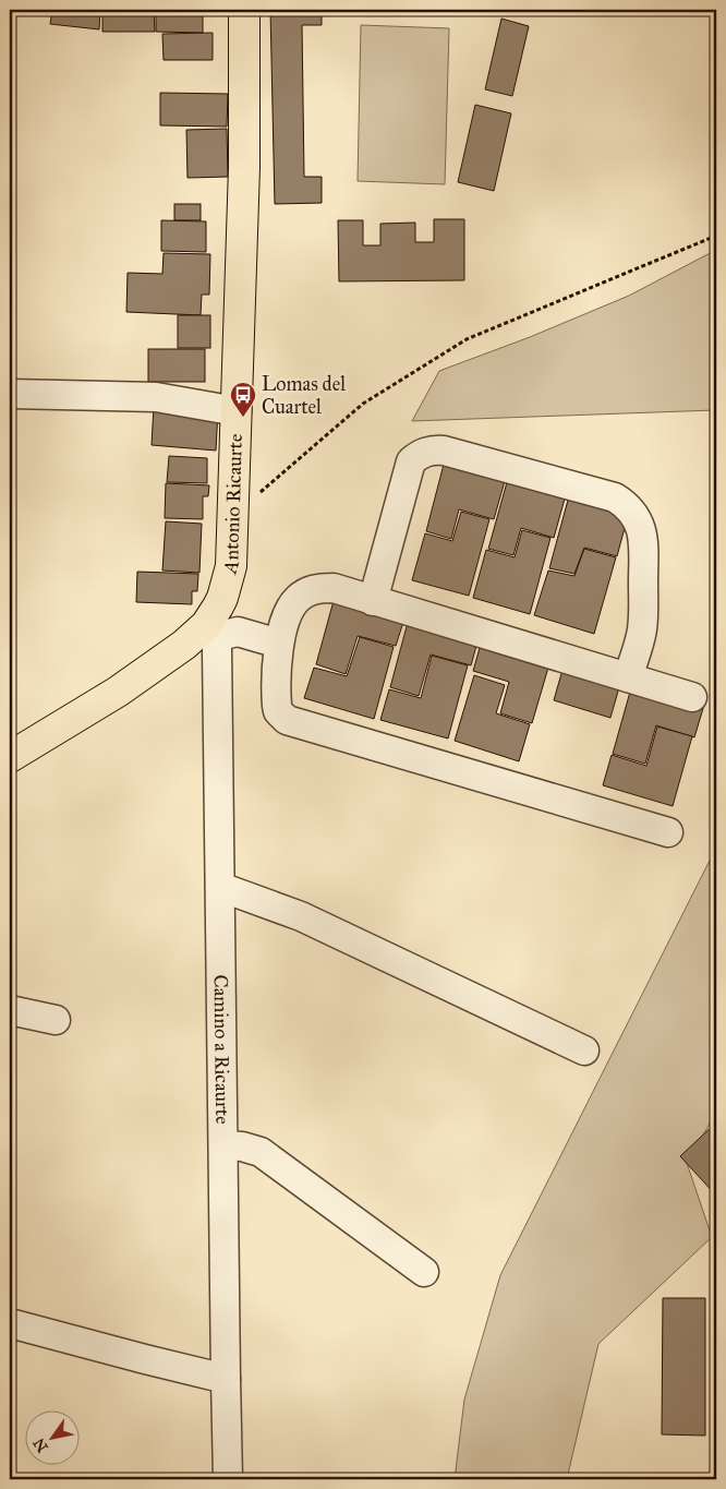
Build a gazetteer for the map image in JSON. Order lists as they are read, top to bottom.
{
  "streets": {
    "main road": ["Antonio Ricaurte"],
    "street": ["Camino a Ricaurte"]
  },
  "crossings": [
    ["Antonio Ricaurte", "Camino a Ricaurte"]
  ],
  "places": {
    "bus stop": ["Lomas del Cuartel"]
  },
  "north": "bottom left"
}
